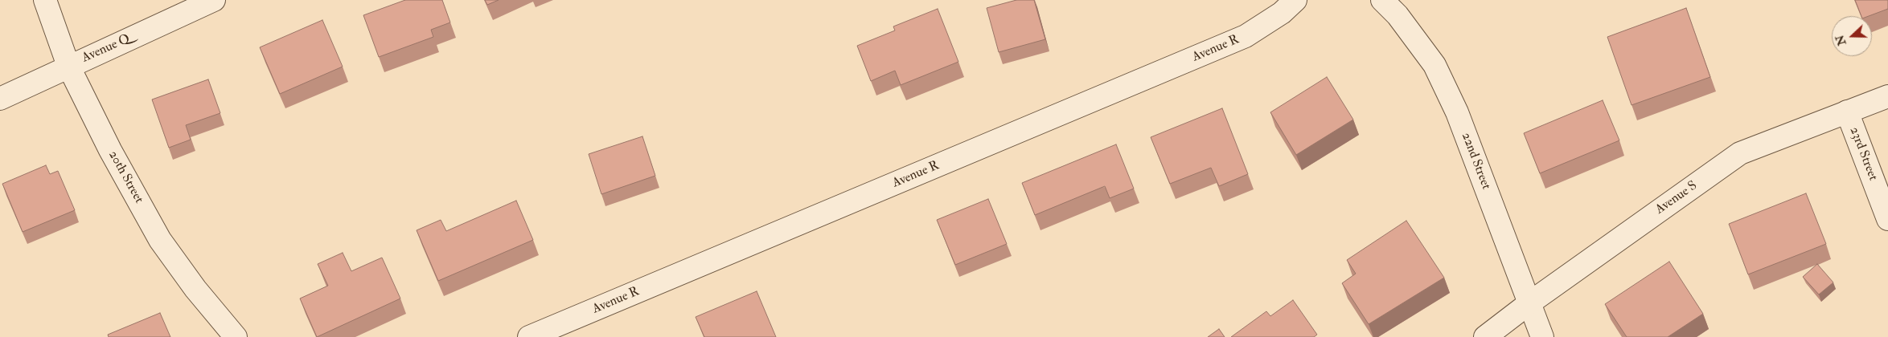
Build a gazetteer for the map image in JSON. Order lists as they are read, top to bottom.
{
  "streets": {
    "street": [
      "Avenue Q",
      "Avenue R",
      "23rd Street",
      "22nd Street",
      "20th Street",
      "Avenue S"
    ]
  },
  "crossings": [
    ["Avenue Q", "20th Street"],
    ["23rd Street", "Avenue S"],
    ["22nd Street", "Avenue S"]
  ],
  "north": "left"
}
